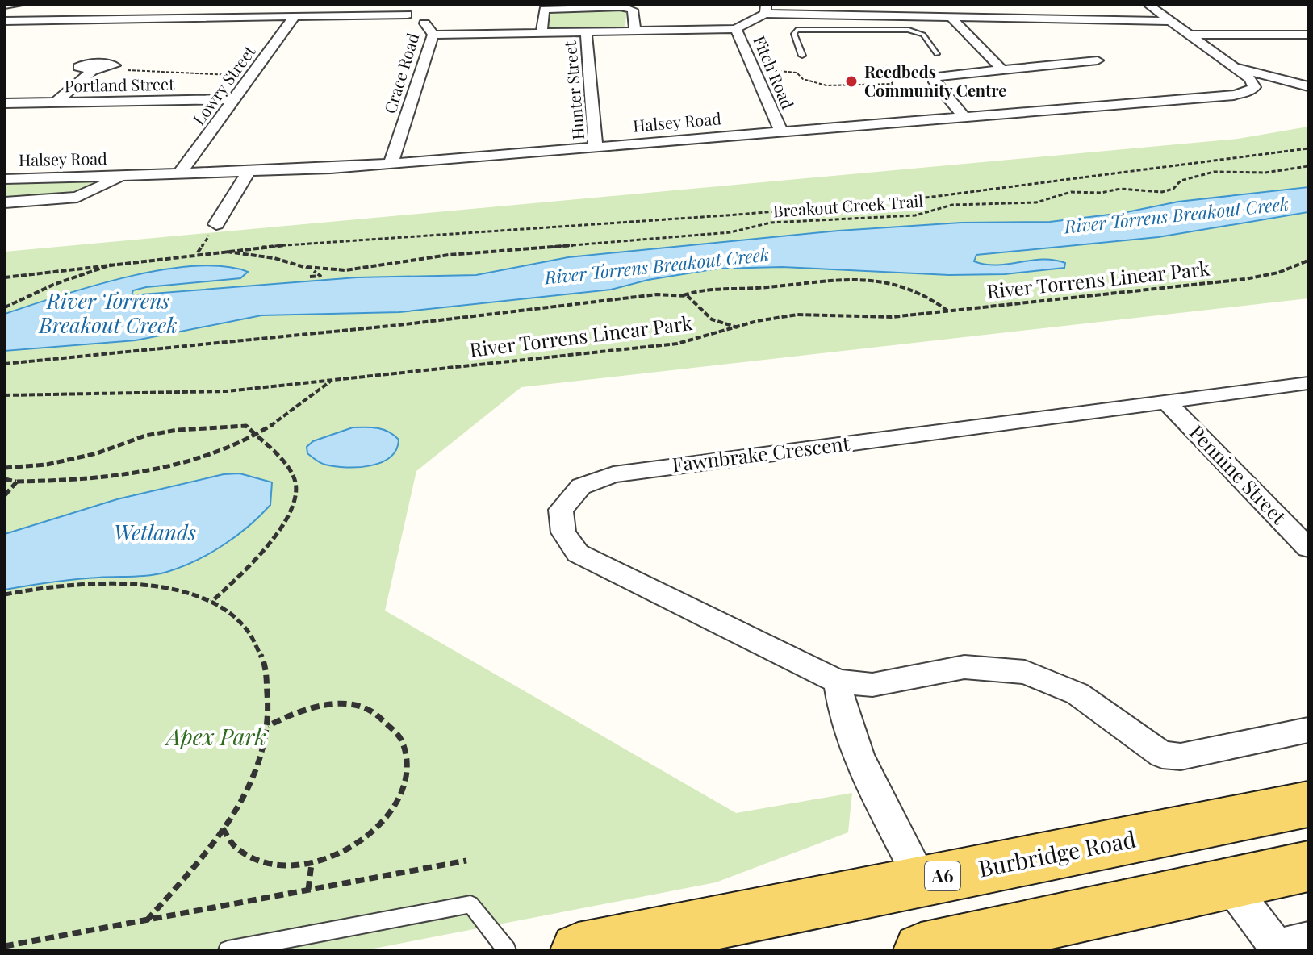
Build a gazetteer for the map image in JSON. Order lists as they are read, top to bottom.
{
  "streets": {
    "main road": ["Burbridge Road", "A6"],
    "street": [
      "Fitch Road",
      "Crace Road",
      "Portland Street",
      "Lowry Street",
      "Hunter Street",
      "Halsey Road",
      "Fawnbrake Crescent",
      "Pennine Street"
    ],
    "path": ["Breakout Creek Trail", "River Torrens Linear Park"]
  },
  "crossings": [
    ["Fitch Road", "Halsey Road"],
    ["Crace Road", "Halsey Road"],
    ["Portland Street", "Lowry Street"],
    ["Lowry Street", "Halsey Road"],
    ["Hunter Street", "Halsey Road"],
    ["Fawnbrake Crescent", "Pennine Street"]
  ],
  "water": ["River Torrens Breakout Creek", "Wetlands"],
  "parks": ["Apex Park"],
  "places": ["Reedbeds Community Centre"]
}
